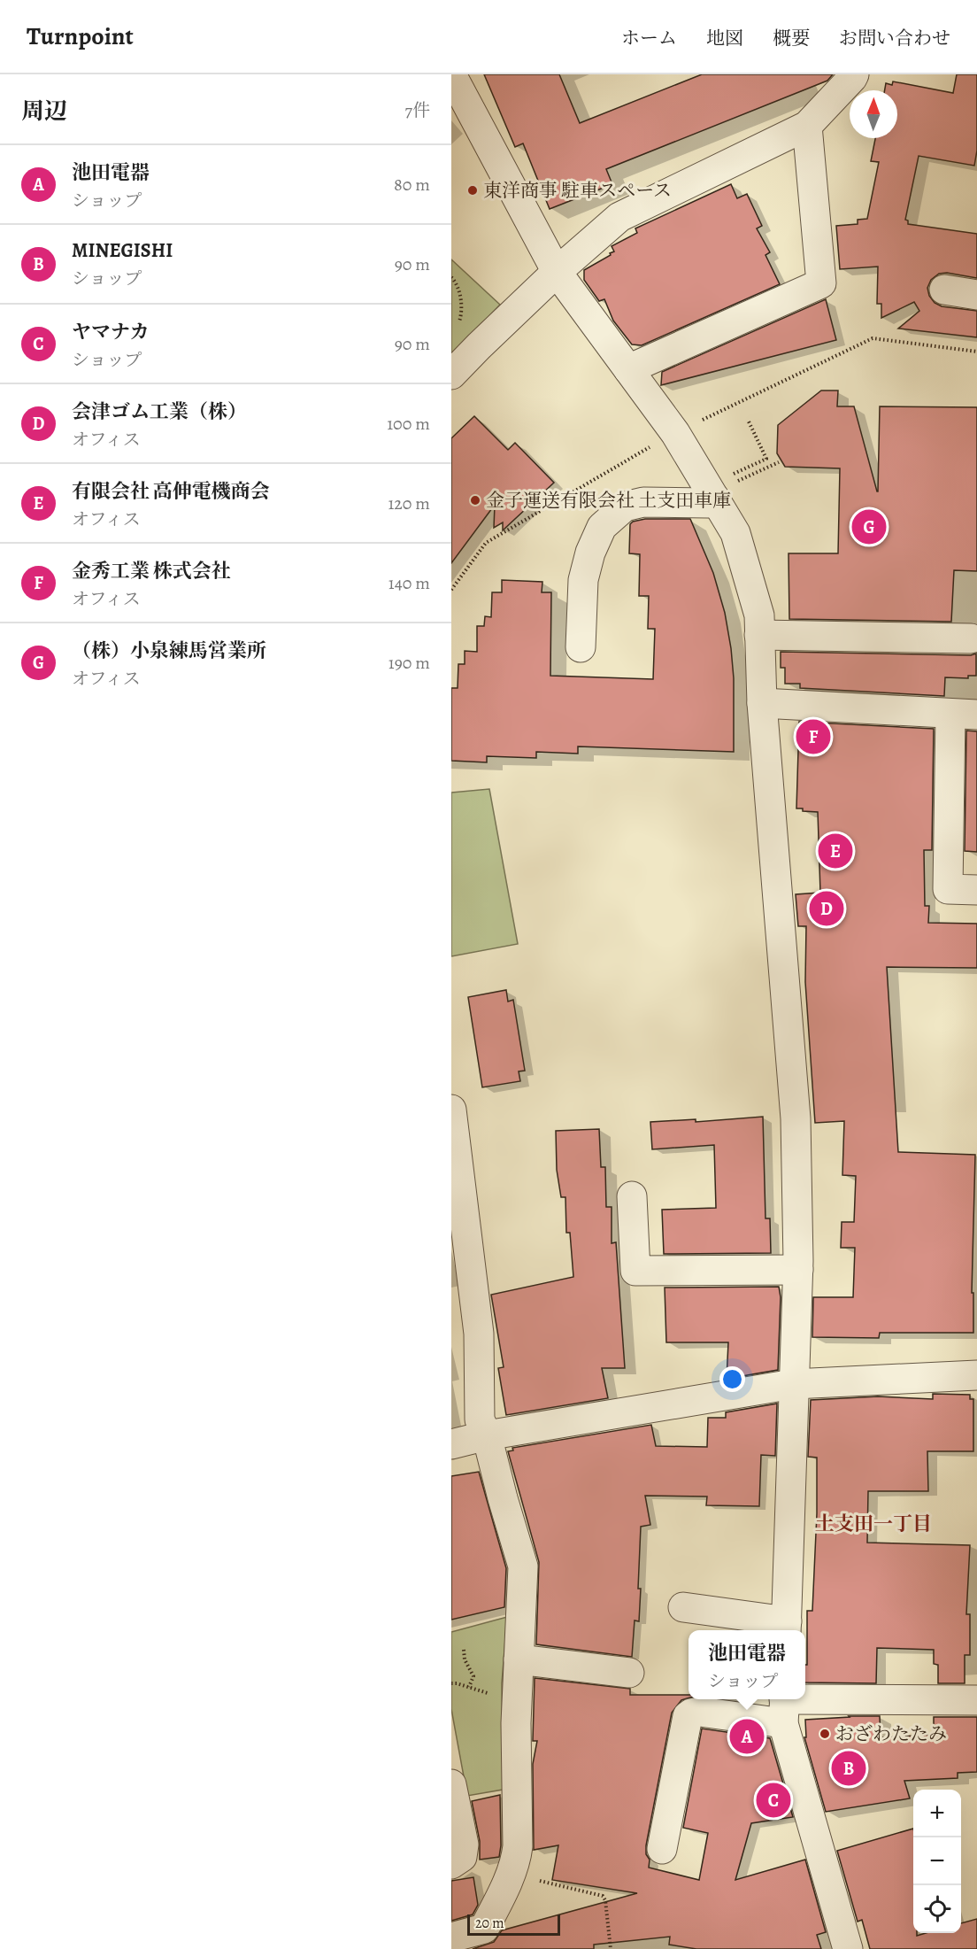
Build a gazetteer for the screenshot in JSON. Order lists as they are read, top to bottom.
{
  "districts": ["土支田一丁目"],
  "places": ["東洋商事 駐車スペース", "金子運送有限会社 土支田車庫", "おざわたたみ"],
  "scale_bar": "20 m",
  "north": "top",
  "page": {
    "header": "Turnpoint",
    "nav": [
      "ホーム",
      "地図",
      "概要",
      "お問い合わせ"
    ],
    "heading": ["周辺", "7件"],
    "list": [
      {
        "mark": "A",
        "name": "池田電器",
        "note": "ショップ",
        "value": "80 m"
      },
      {
        "mark": "B",
        "name": "MINEGISHI",
        "note": "ショップ",
        "value": "90 m"
      },
      {
        "mark": "C",
        "name": "ヤマナカ",
        "note": "ショップ",
        "value": "90 m"
      },
      {
        "mark": "D",
        "name": "会津ゴム工業（株）",
        "note": "オフィス",
        "value": "100 m"
      },
      {
        "mark": "E",
        "name": "有限会社 高伸電機商会",
        "note": "オフィス",
        "value": "120 m"
      },
      {
        "mark": "F",
        "name": "金秀工業 株式会社",
        "note": "オフィス",
        "value": "140 m"
      },
      {
        "mark": "G",
        "name": "（株）小泉練馬営業所",
        "note": "オフィス",
        "value": "190 m"
      }
    ],
    "pins": [
      "G",
      "F",
      "E",
      "D",
      "A",
      "B",
      "C"
    ],
    "popup": ["池田電器", "ショップ"],
    "map_buttons": ["+", "−"],
    "scale": "20 m"
  }
}
